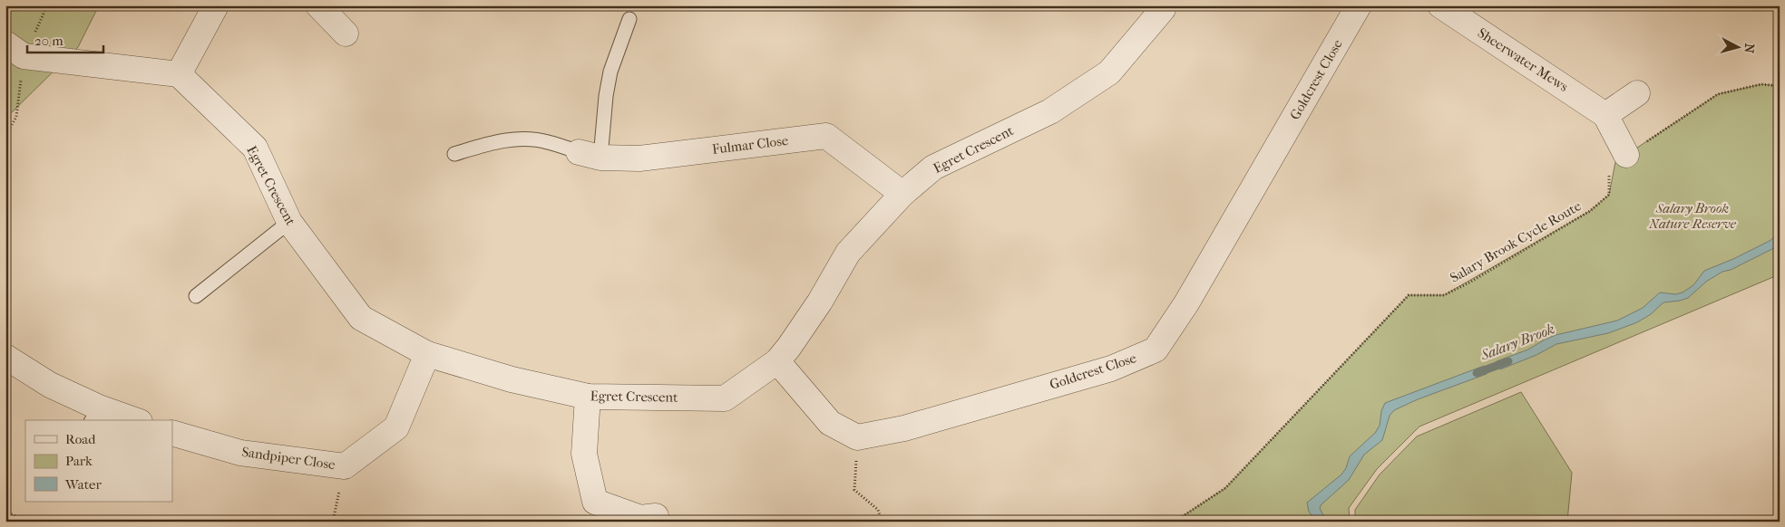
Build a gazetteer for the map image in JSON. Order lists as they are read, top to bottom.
{
  "streets": {
    "street": [
      "Sheerwater Mews",
      "Goldcrest Close",
      "Fulmar Close",
      "Egret Crescent",
      "Sandpiper Close"
    ],
    "path": ["Salary Brook Cycle Route"]
  },
  "crossings": [
    ["Sheerwater Mews", "Salary Brook Cycle Route"],
    ["Fulmar Close", "Egret Crescent"],
    ["Egret Crescent", "Sandpiper Close"]
  ],
  "water": ["Salary Brook"],
  "parks": ["Salary Brook Nature Reserve"],
  "legend": ["Road", "Park", "Water"],
  "scale_bar": "20 m",
  "north": "right"
}
